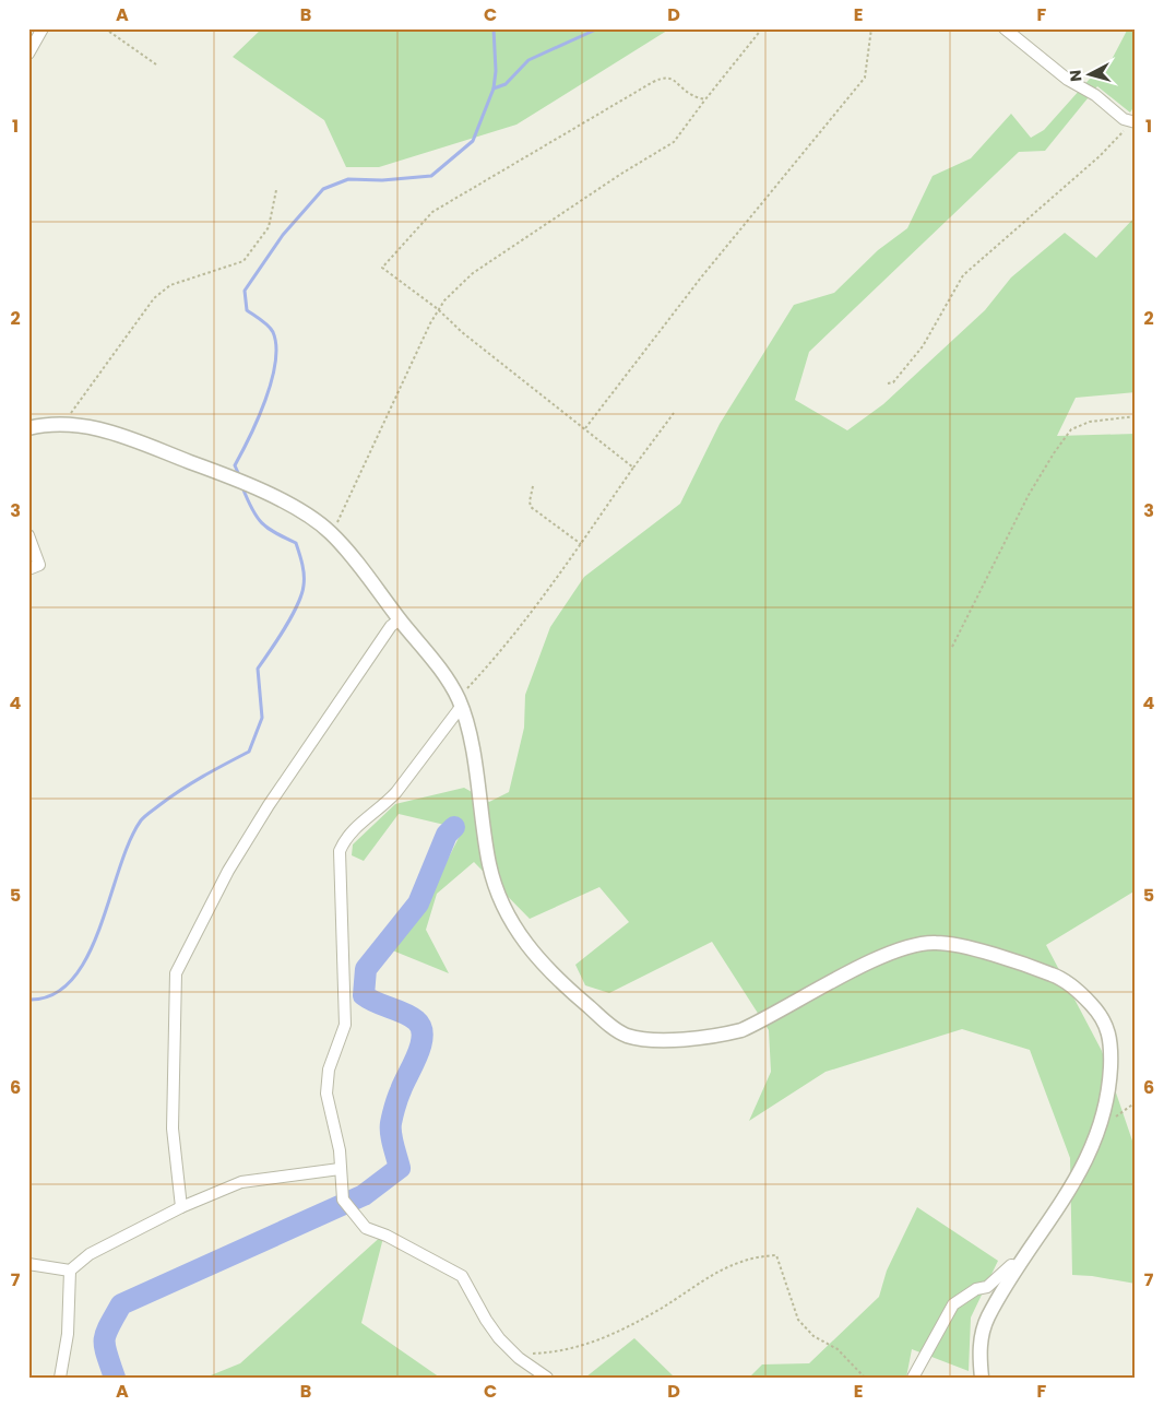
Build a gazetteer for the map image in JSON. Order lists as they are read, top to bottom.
{
  "north": "left",
  "grid": {
    "columns": [
      "A",
      "B",
      "C",
      "D",
      "E",
      "F"
    ],
    "rows": [
      "1",
      "2",
      "3",
      "4",
      "5",
      "6",
      "7"
    ]
  }
}
